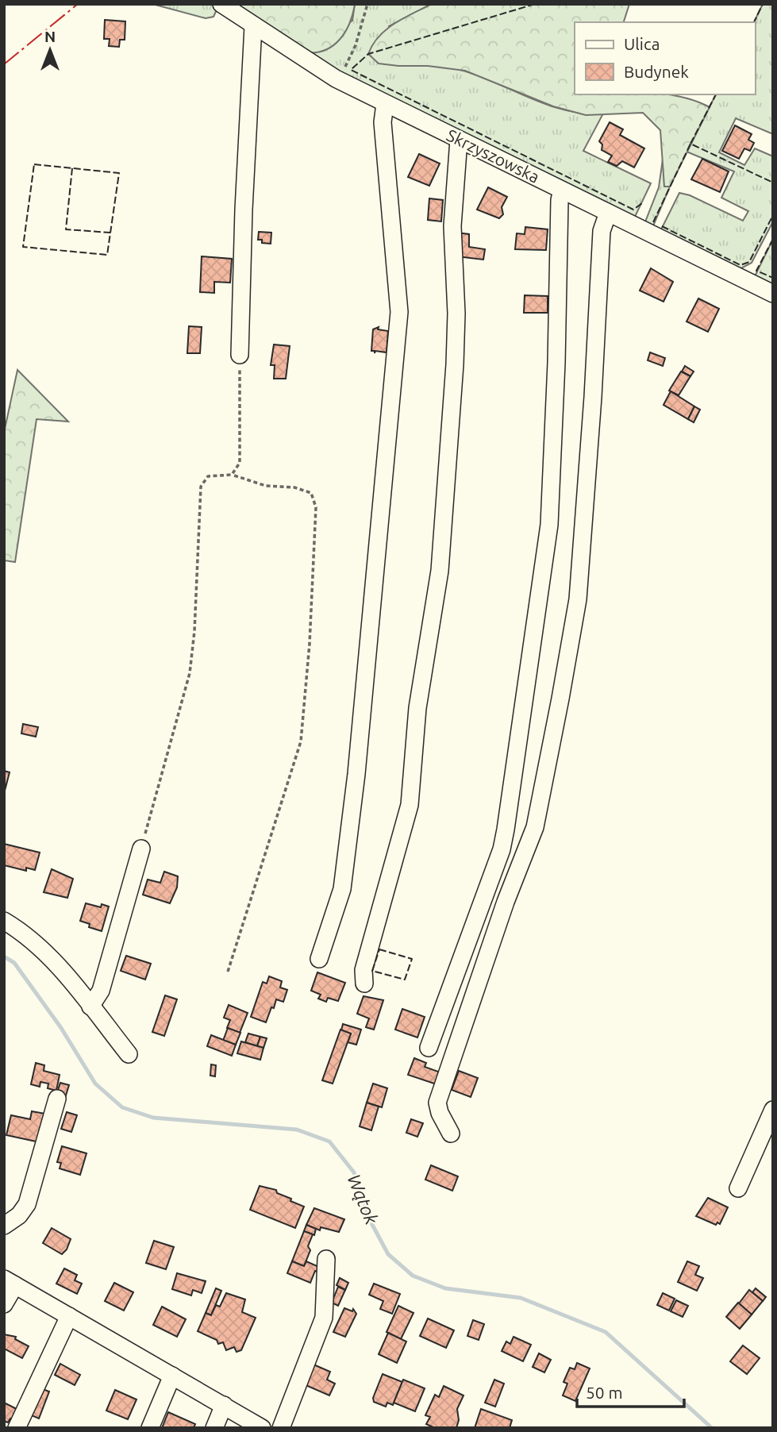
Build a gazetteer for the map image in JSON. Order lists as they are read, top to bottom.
{
  "streets": {
    "street": ["Skrzyszowska"]
  },
  "water": ["Wątok"],
  "legend": ["Ulica", "Budynek"],
  "scale_bar": "50 m",
  "north": "top"
}
